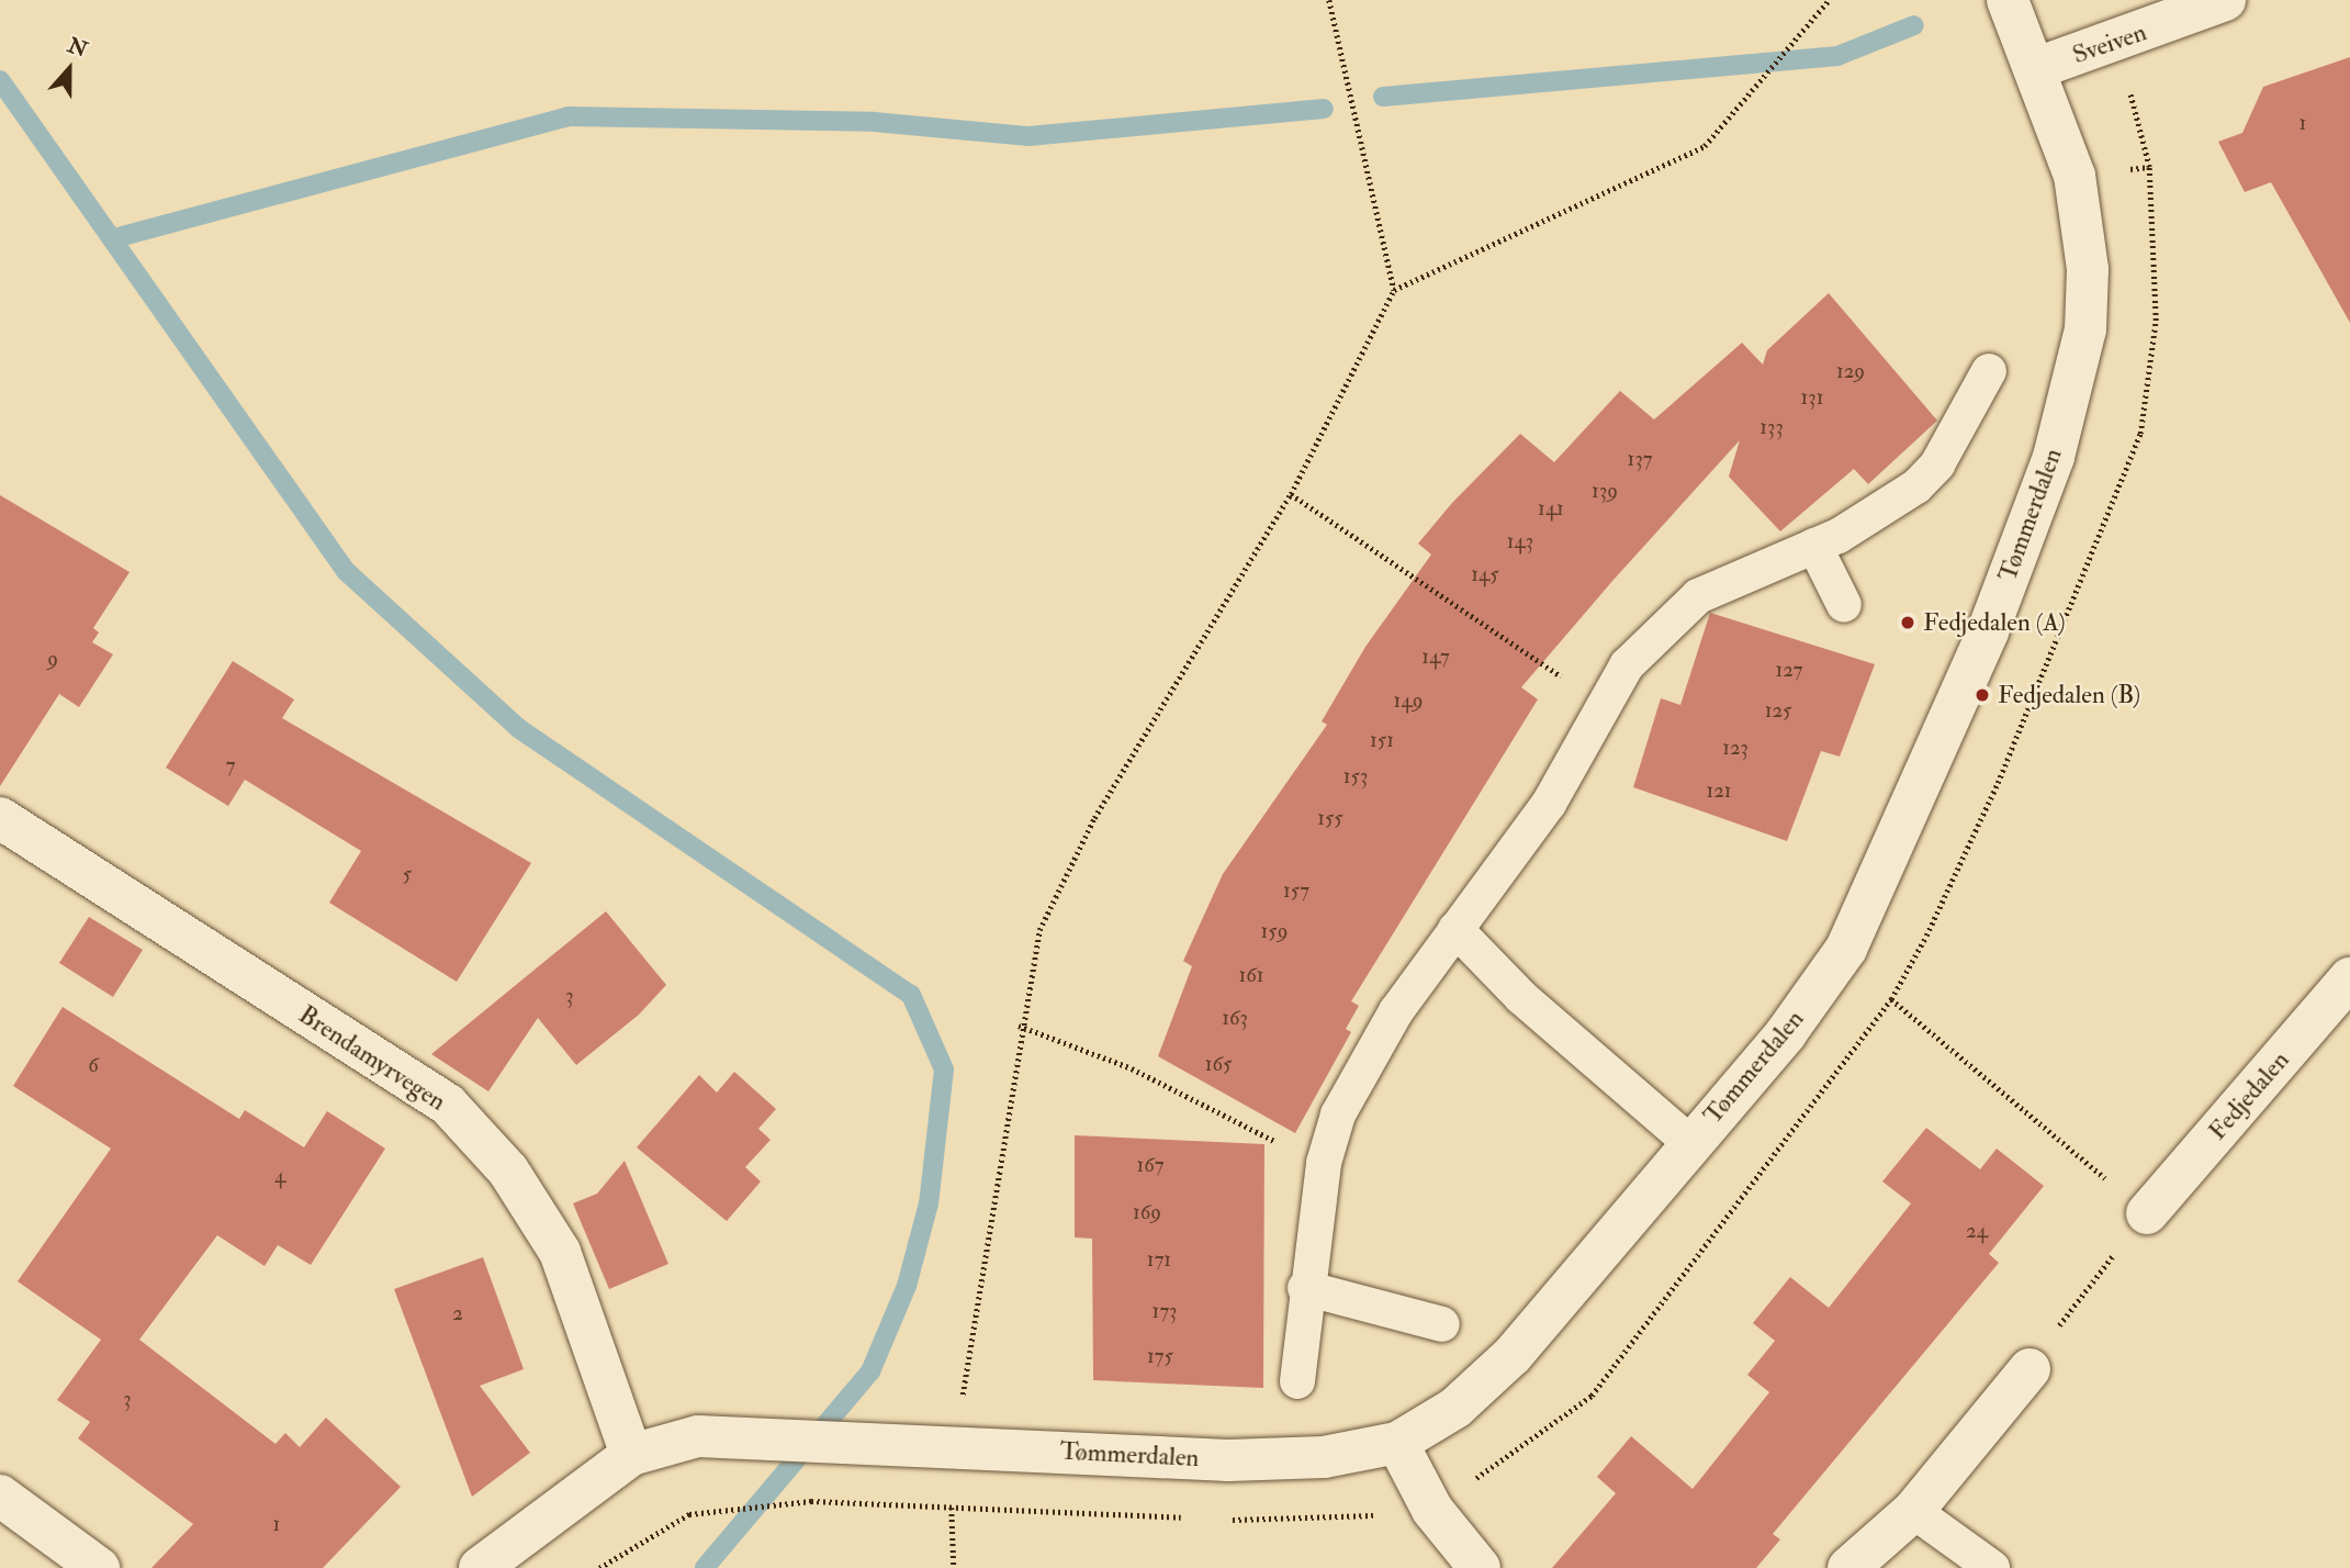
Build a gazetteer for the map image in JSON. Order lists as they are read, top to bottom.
{
  "streets": {
    "street": [
      "Sveiven",
      "Tømmerdalen",
      "Brendamyrvegen",
      "Fedjedalen"
    ]
  },
  "crossings": [
    ["Sveiven", "Tømmerdalen"],
    ["Tømmerdalen", "Brendamyrvegen"]
  ],
  "places": ["Fedjedalen (A)", "Fedjedalen (B)"],
  "house_numbers": [
    "1",
    "129",
    "131",
    "133",
    "137",
    "139",
    "141",
    "143",
    "145",
    "147",
    "9",
    "127",
    "149",
    "125",
    "151",
    "123",
    "7",
    "153",
    "121",
    "155",
    "5",
    "157",
    "159",
    "161",
    "3",
    "163",
    "165",
    "6",
    "167",
    "4",
    "169",
    "24",
    "171",
    "173",
    "2",
    "175",
    "3",
    "1"
  ],
  "north": "top"
}
